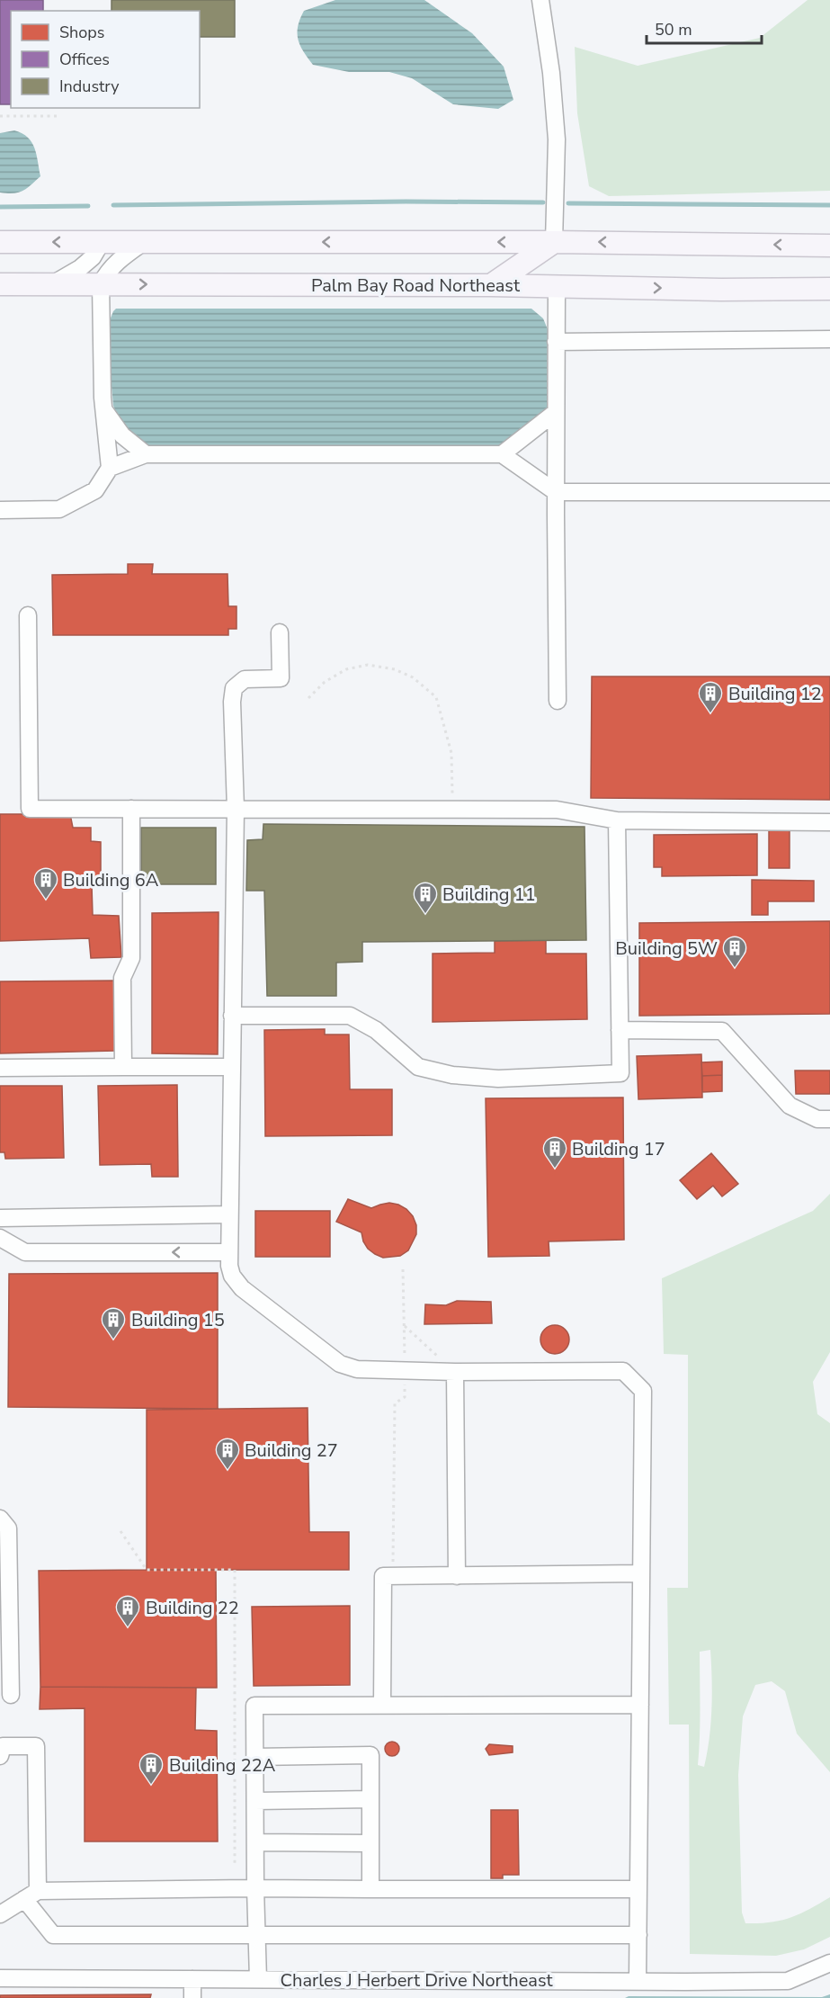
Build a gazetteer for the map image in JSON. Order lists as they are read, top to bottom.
{
  "streets": {
    "main road": ["Palm Bay Road Northeast"],
    "street": ["Charles J Herbert Drive Northeast"]
  },
  "places": {
    "building": [
      "Building 12",
      "Building 6A",
      "Building 11",
      "Building 5W",
      "Building 17",
      "Building 15",
      "Building 27",
      "Building 22",
      "Building 22A"
    ]
  },
  "legend": ["Shops", "Offices", "Industry"],
  "scale_bar": "50 m"
}
